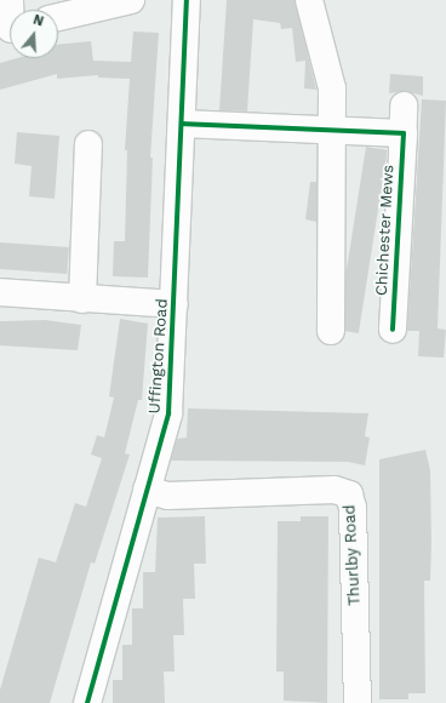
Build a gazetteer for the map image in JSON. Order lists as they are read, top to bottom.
{
  "streets": {
    "street": ["Chichester Mews", "Uffington Road", "Thurlby Road"]
  },
  "crossings": [
    ["Uffington Road", "Thurlby Road"]
  ],
  "north": "top"
}
